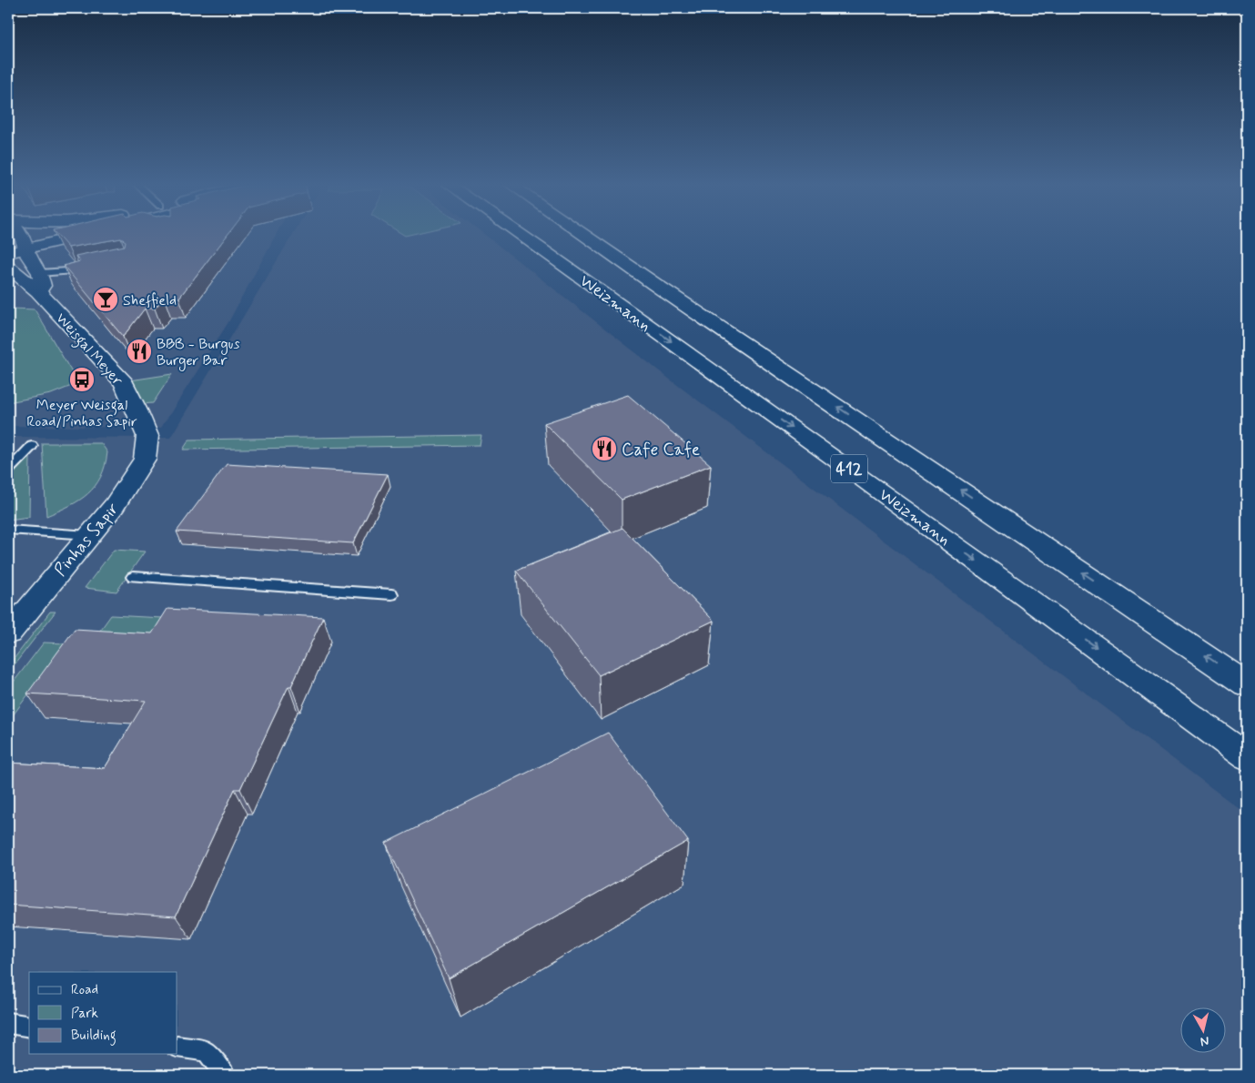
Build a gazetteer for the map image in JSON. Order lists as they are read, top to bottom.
{
  "streets": {
    "main road": [
      "Weizmann",
      "Weisgal Meyer",
      "412",
      "Pinhas Sapir"
    ]
  },
  "crossings": [
    ["Weisgal Meyer", "Pinhas Sapir"]
  ],
  "places": {
    "bar": ["Sheffield"],
    "restaurant": ["BBB - Burgus Burger Bar", "Cafe Cafe"],
    "bus stop": ["Meyer Weisgal Road/Pinhas Sapir"]
  },
  "legend": ["Road", "Park", "Building"],
  "north": "bottom"
}
